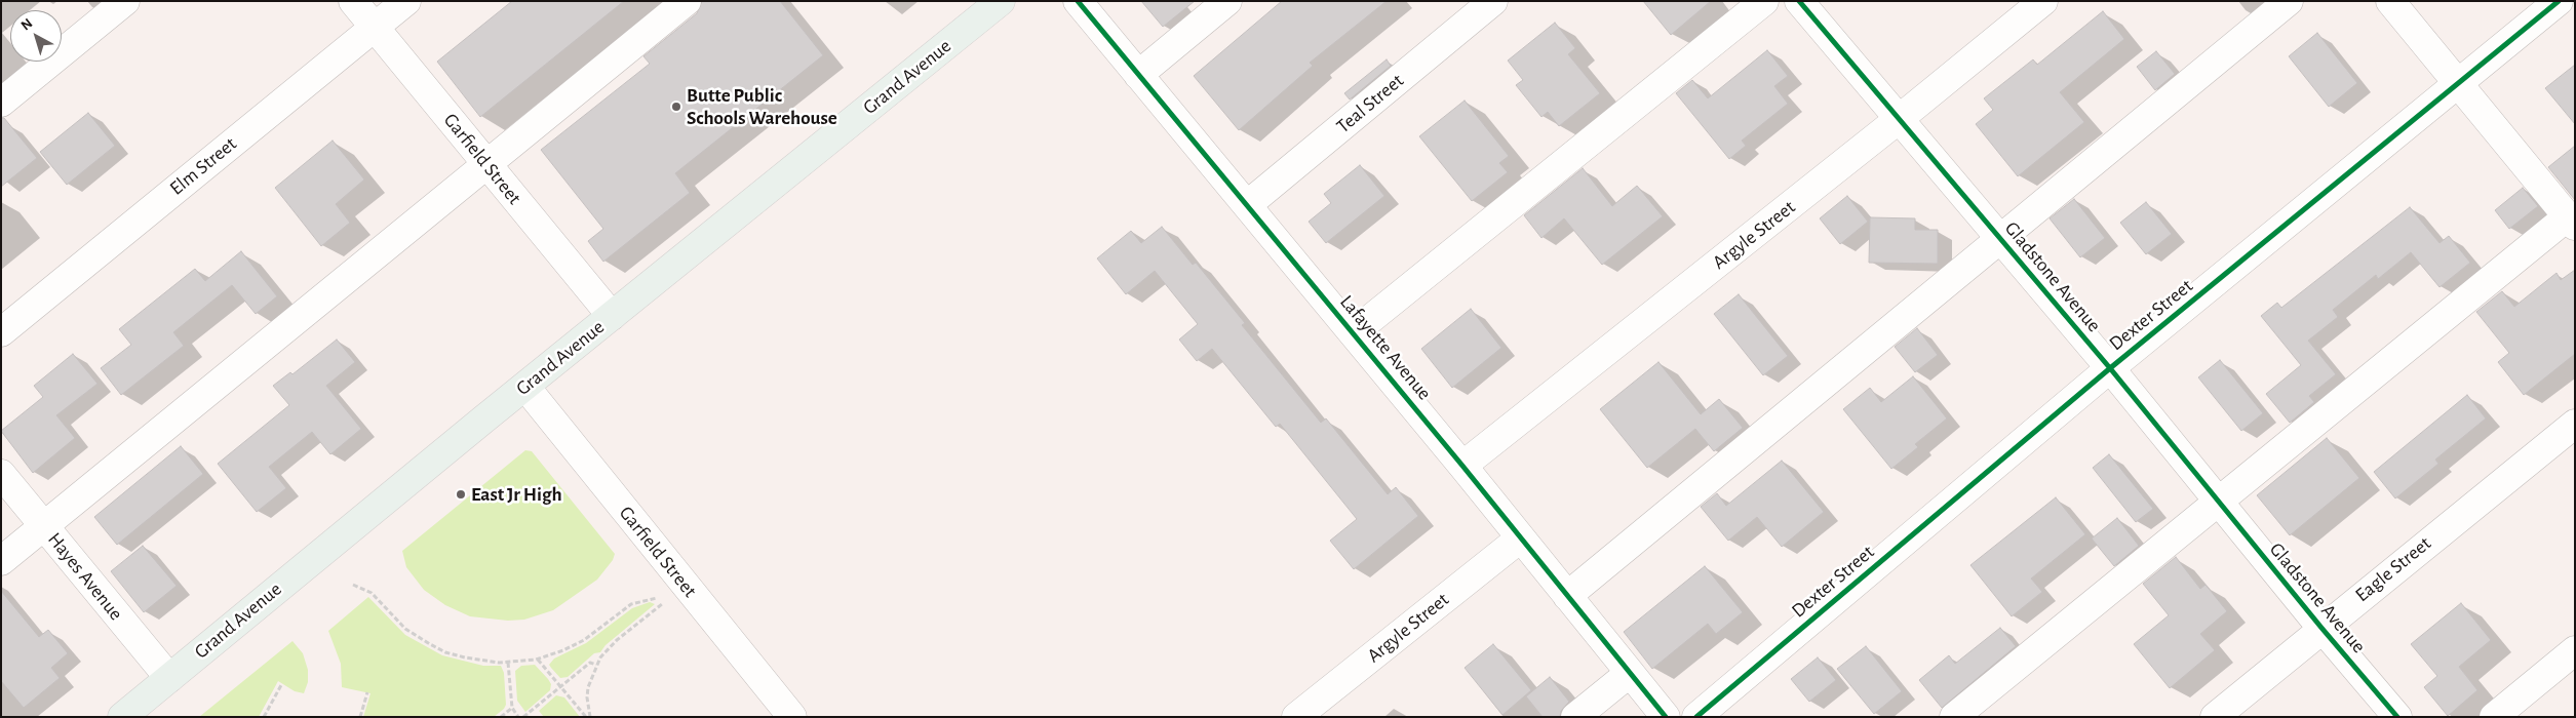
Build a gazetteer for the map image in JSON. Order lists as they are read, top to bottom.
{
  "streets": {
    "main road": ["Grand Avenue"],
    "street": [
      "Teal Street",
      "Garfield Street",
      "Elm Street",
      "Argyle Street",
      "Gladstone Avenue",
      "Dexter Street",
      "Lafayette Avenue",
      "Eagle Street",
      "Hayes Avenue"
    ]
  },
  "crossings": [
    ["Grand Avenue", "Garfield Street"],
    ["Grand Avenue", "Hayes Avenue"],
    ["Teal Street", "Lafayette Avenue"],
    ["Garfield Street", "Elm Street"],
    ["Argyle Street", "Gladstone Avenue"],
    ["Argyle Street", "Lafayette Avenue"],
    ["Gladstone Avenue", "Dexter Street"],
    ["Gladstone Avenue", "Eagle Street"]
  ],
  "places": ["Butte Public Schools Warehouse", "East Jr High"],
  "north": "top left"
}
